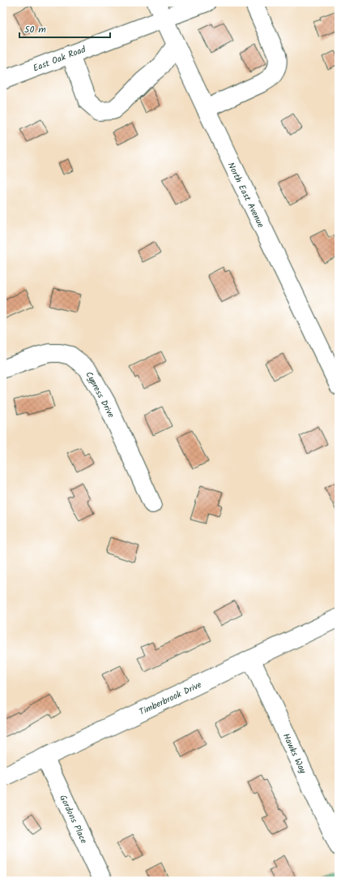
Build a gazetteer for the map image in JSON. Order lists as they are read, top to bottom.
{
  "streets": {
    "street": [
      "East Oak Road",
      "North East Avenue",
      "Cypress Drive",
      "Timberbrook Drive",
      "Hawks Way",
      "Gordons Place"
    ]
  },
  "crossings": [
    ["East Oak Road", "North East Avenue"],
    ["Timberbrook Drive", "Hawks Way"],
    ["Timberbrook Drive", "Gordons Place"]
  ],
  "scale_bar": "50 m"
}
